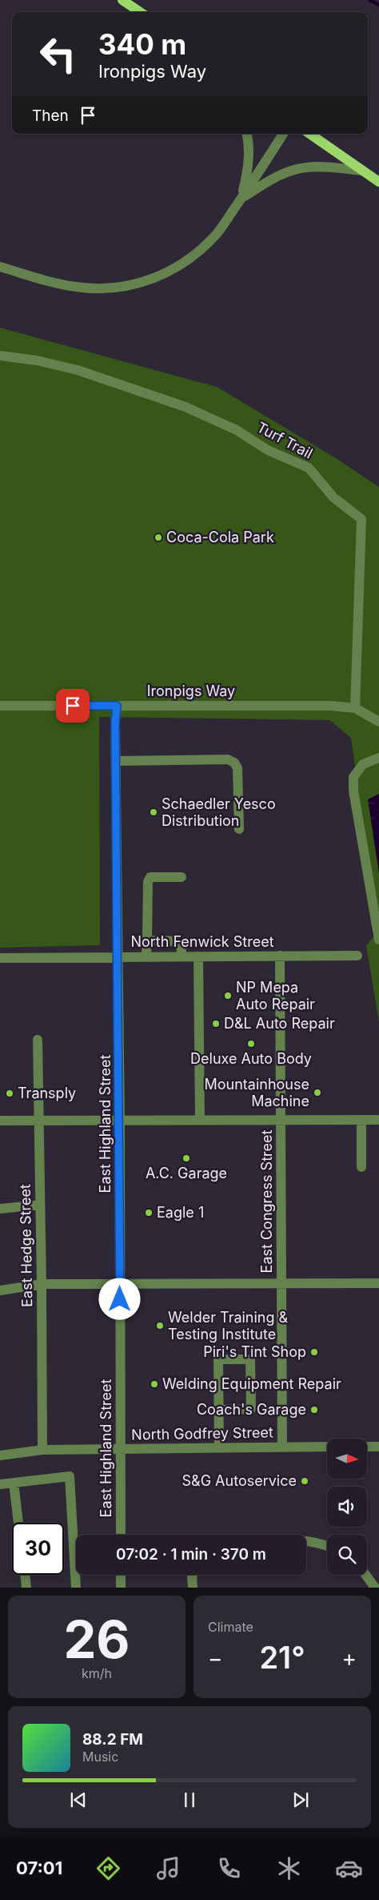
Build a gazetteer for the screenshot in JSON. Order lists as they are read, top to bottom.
{
  "streets": {
    "street": [
      "Turf Trail",
      "Ironpigs Way",
      "North Fenwick Street",
      "East Highland Street",
      "East Congress Street",
      "East Hedge Street",
      "North Godfrey Street"
    ]
  },
  "crossings": [
    ["Turf Trail", "Ironpigs Way"],
    ["Ironpigs Way", "East Highland Street"],
    ["North Fenwick Street", "East Highland Street"],
    ["North Fenwick Street", "East Congress Street"],
    ["East Highland Street", "North Godfrey Street"],
    ["East Congress Street", "North Godfrey Street"],
    ["East Hedge Street", "North Godfrey Street"]
  ],
  "places": [
    "Coca-Cola Park",
    "Schaedler Yesco Distribution",
    "NP Mepa Auto Repair",
    "D&L Auto Repair",
    "Deluxe Auto Body",
    "Mountainhouse Machine",
    "Transply",
    "A.C. Garage",
    "Eagle 1",
    "Welder Training & Testing Institute",
    "Piri's Tint Shop",
    "Welding Equipment Repair",
    "Coach's Garage",
    "S&G Autoservice"
  ],
  "north": "right",
  "page": {
    "turn": ["340 m", "Ironpigs Way"],
    "then": "Then",
    "limit": "30",
    "trip": "07:02 · 1 min · 370 m",
    "tile": [
      ["26", "km/h"],
      "Climate"
    ],
    "heat": ["−", "21°", "+"],
    "song": ["88.2 FM", "Music"],
    "tabs": "07:01"
  }
}
